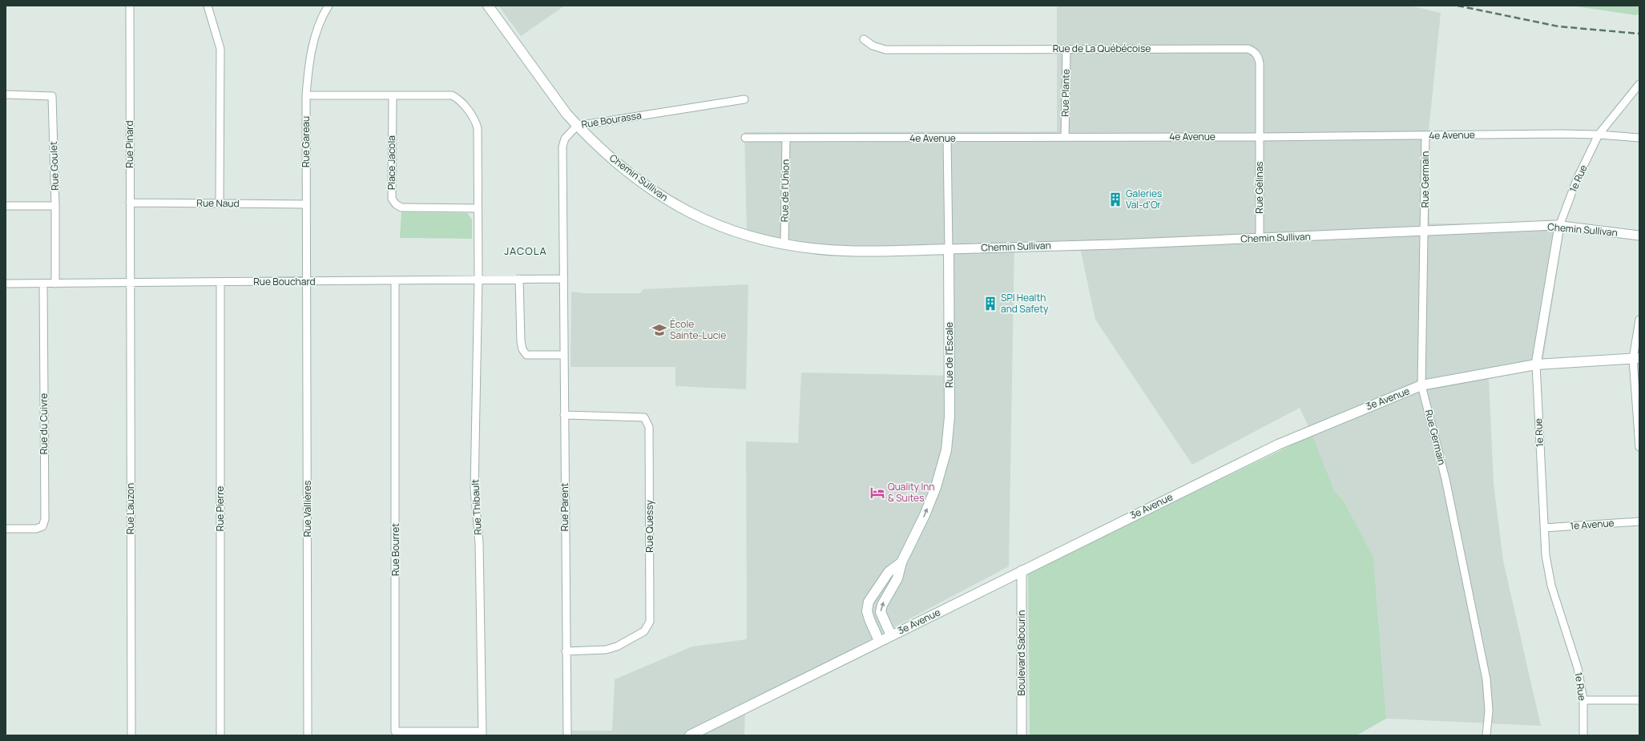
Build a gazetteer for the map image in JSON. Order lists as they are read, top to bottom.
{
  "streets": {
    "main road": ["Chemin Sullivan", "Rue de l'Escale", "3e Avenue"],
    "street": [
      "Rue de La Québécoise",
      "Rue Plante",
      "Rue Bourassa",
      "4e Avenue",
      "Rue Gareau",
      "Rue Pinard",
      "Place Jacola",
      "Rue Goulet",
      "1e Rue",
      "Rue Germain",
      "Rue Gélinas",
      "Rue de l'Union",
      "Rue Naud",
      "Rue Bouchard",
      "Rue du Cuivre",
      "Rue Thibault",
      "Rue Parent",
      "Rue Lauzon",
      "Rue Pierre",
      "Rue Vallières",
      "1e Avenue",
      "Rue Quessy",
      "Rue Bourret",
      "Boulevard Sabourin"
    ]
  },
  "crossings": [
    ["Rue de La Québécoise", "Rue Plante"],
    ["Rue de La Québécoise", "4e Avenue"],
    ["Rue de La Québécoise", "Rue Gélinas"],
    ["Rue Plante", "4e Avenue"],
    ["Rue Bourassa", "Chemin Sullivan"],
    ["Rue Bourassa", "Rue Bouchard"],
    ["Rue Bourassa", "Rue Parent"],
    ["4e Avenue", "1e Rue"],
    ["4e Avenue", "Rue Germain"],
    ["4e Avenue", "Rue Gélinas"],
    ["4e Avenue", "Rue de l'Union"],
    ["4e Avenue", "Rue de l'Escale"],
    ["Rue Gareau", "Rue Naud"],
    ["Rue Gareau", "Rue Bouchard"],
    ["Rue Gareau", "Rue Vallières"],
    ["Rue Pinard", "Rue Naud"],
    ["Rue Pinard", "Rue Bouchard"],
    ["Rue Pinard", "Rue Lauzon"],
    ["Rue Goulet", "Rue Bouchard"],
    ["Chemin Sullivan", "1e Rue"],
    ["Chemin Sullivan", "Rue Germain"],
    ["Chemin Sullivan", "Rue Gélinas"],
    ["Chemin Sullivan", "Rue de l'Union"],
    ["Chemin Sullivan", "Rue de l'Escale"],
    ["1e Rue", "3e Avenue"],
    ["1e Rue", "1e Avenue"],
    ["Rue Germain", "3e Avenue"],
    ["Rue Bouchard", "Rue du Cuivre"],
    ["Rue Bouchard", "Rue Thibault"],
    ["Rue Bouchard", "Rue Parent"],
    ["Rue Bouchard", "Rue Lauzon"],
    ["Rue Bouchard", "Rue Pierre"],
    ["Rue Bouchard", "Rue Vallières"],
    ["Rue Bouchard", "Rue Bourret"],
    ["Rue de l'Escale", "3e Avenue"],
    ["3e Avenue", "Boulevard Sabourin"],
    ["Rue Thibault", "Rue Bourret"],
    ["Rue Parent", "Rue Quessy"]
  ],
  "one_way": ["Rue de l'Escale"],
  "districts": ["JACOLA"],
  "places": {
    "building": ["Galeries Val-d'Or", "SPI Health and Safety"],
    "school or university": ["École Sainte-Lucie"],
    "hotel": ["Quality Inn & Suites"]
  }
}
